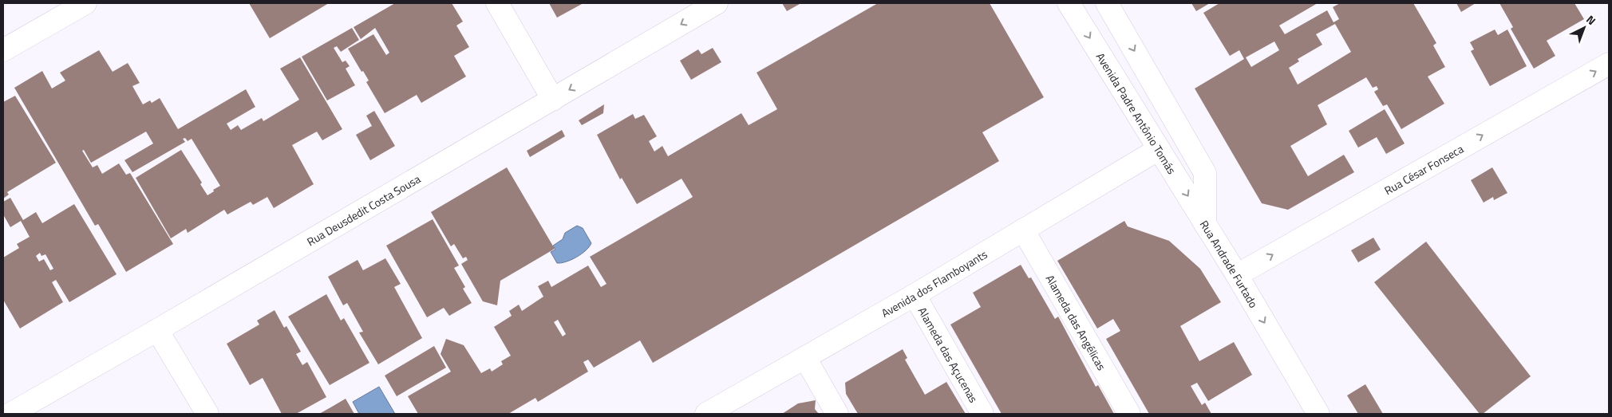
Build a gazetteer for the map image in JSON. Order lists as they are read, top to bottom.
{
  "streets": {
    "street": [
      "Avenida Padre Antônio Tomás",
      "Rua César Fonseca",
      "Rua Deusdedit Costa Sousa",
      "Rua Andrade Furtado",
      "Avenida dos Flamboyants",
      "Alameda das Angélicas",
      "Alameda das Açucenas"
    ]
  },
  "crossings": [
    ["Avenida Padre Antônio Tomás", "Rua Andrade Furtado"],
    ["Avenida Padre Antônio Tomás", "Avenida dos Flamboyants"],
    ["Rua César Fonseca", "Rua Andrade Furtado"],
    ["Avenida dos Flamboyants", "Alameda das Angélicas"],
    ["Avenida dos Flamboyants", "Alameda das Açucenas"]
  ],
  "one_way": ["Avenida Padre Antônio Tomás", "Rua César Fonseca", "Rua Andrade Furtado"],
  "north": "top right"
}
